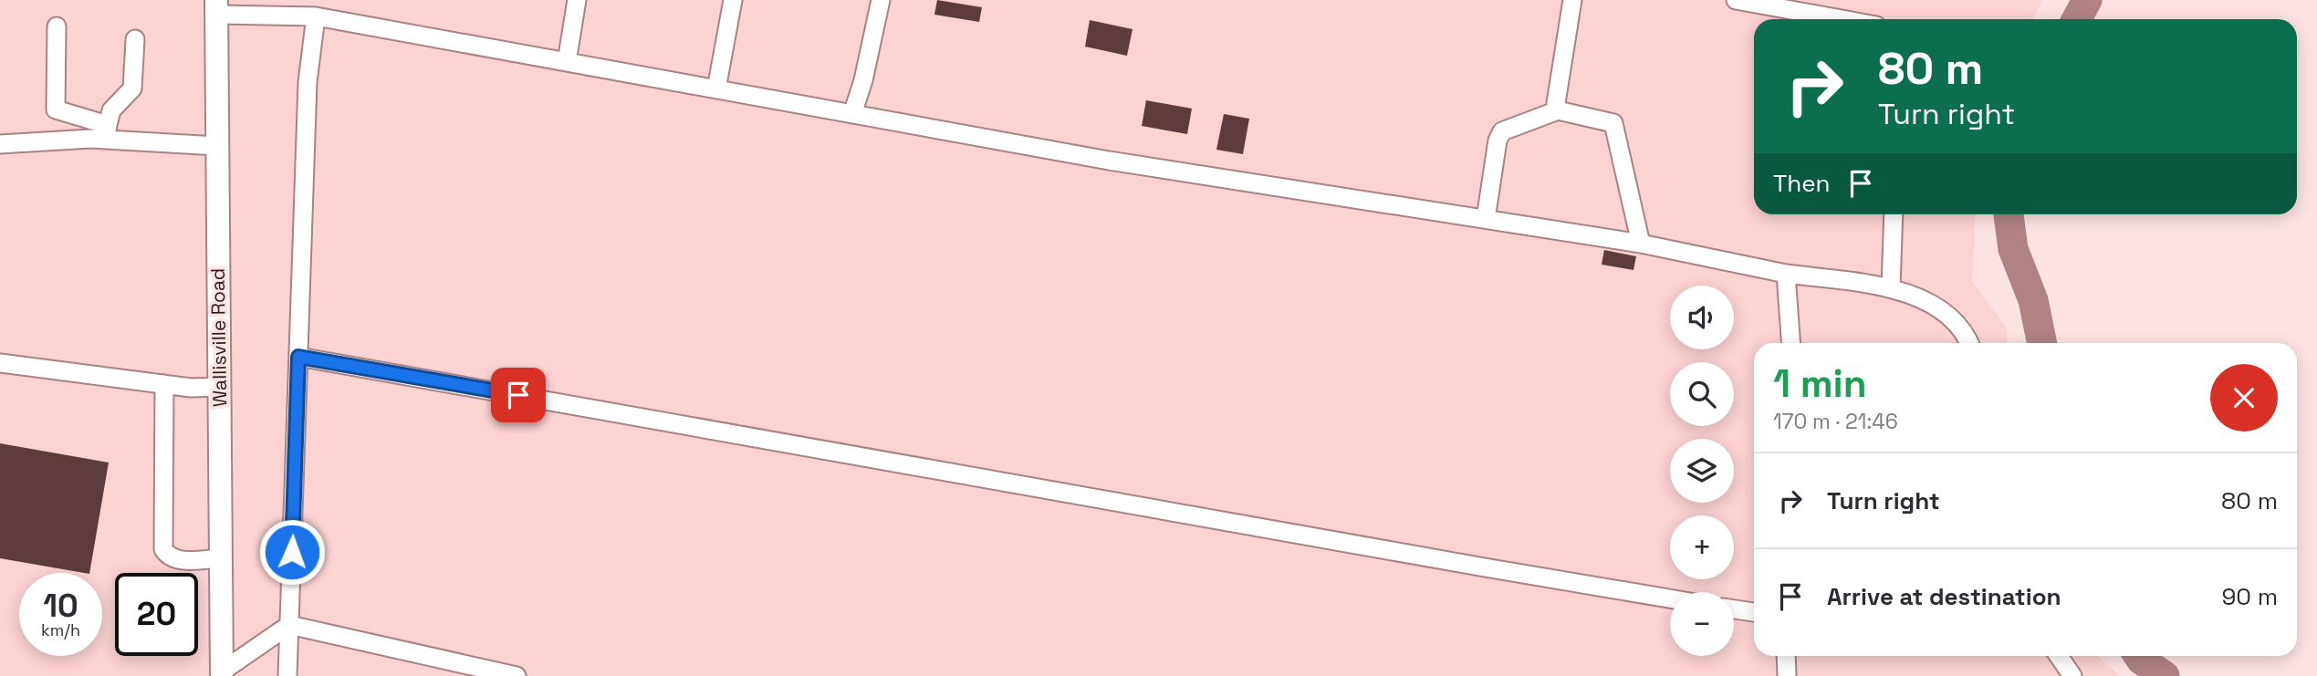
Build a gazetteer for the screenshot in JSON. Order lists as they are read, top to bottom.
{
  "streets": {
    "main road": ["Wallisville Road"]
  },
  "page": {
    "turn": ["80 m", "Turn right"],
    "then": "Then",
    "map_buttons": ["+", "−"],
    "heading": ["1 min", "170 m · 21:46"],
    "list": [
      {
        "name": "Turn right",
        "value": "80 m"
      },
      {
        "name": "Arrive at destination",
        "value": "90 m"
      }
    ],
    "speed": "10 km/h",
    "limit": "20"
  }
}
